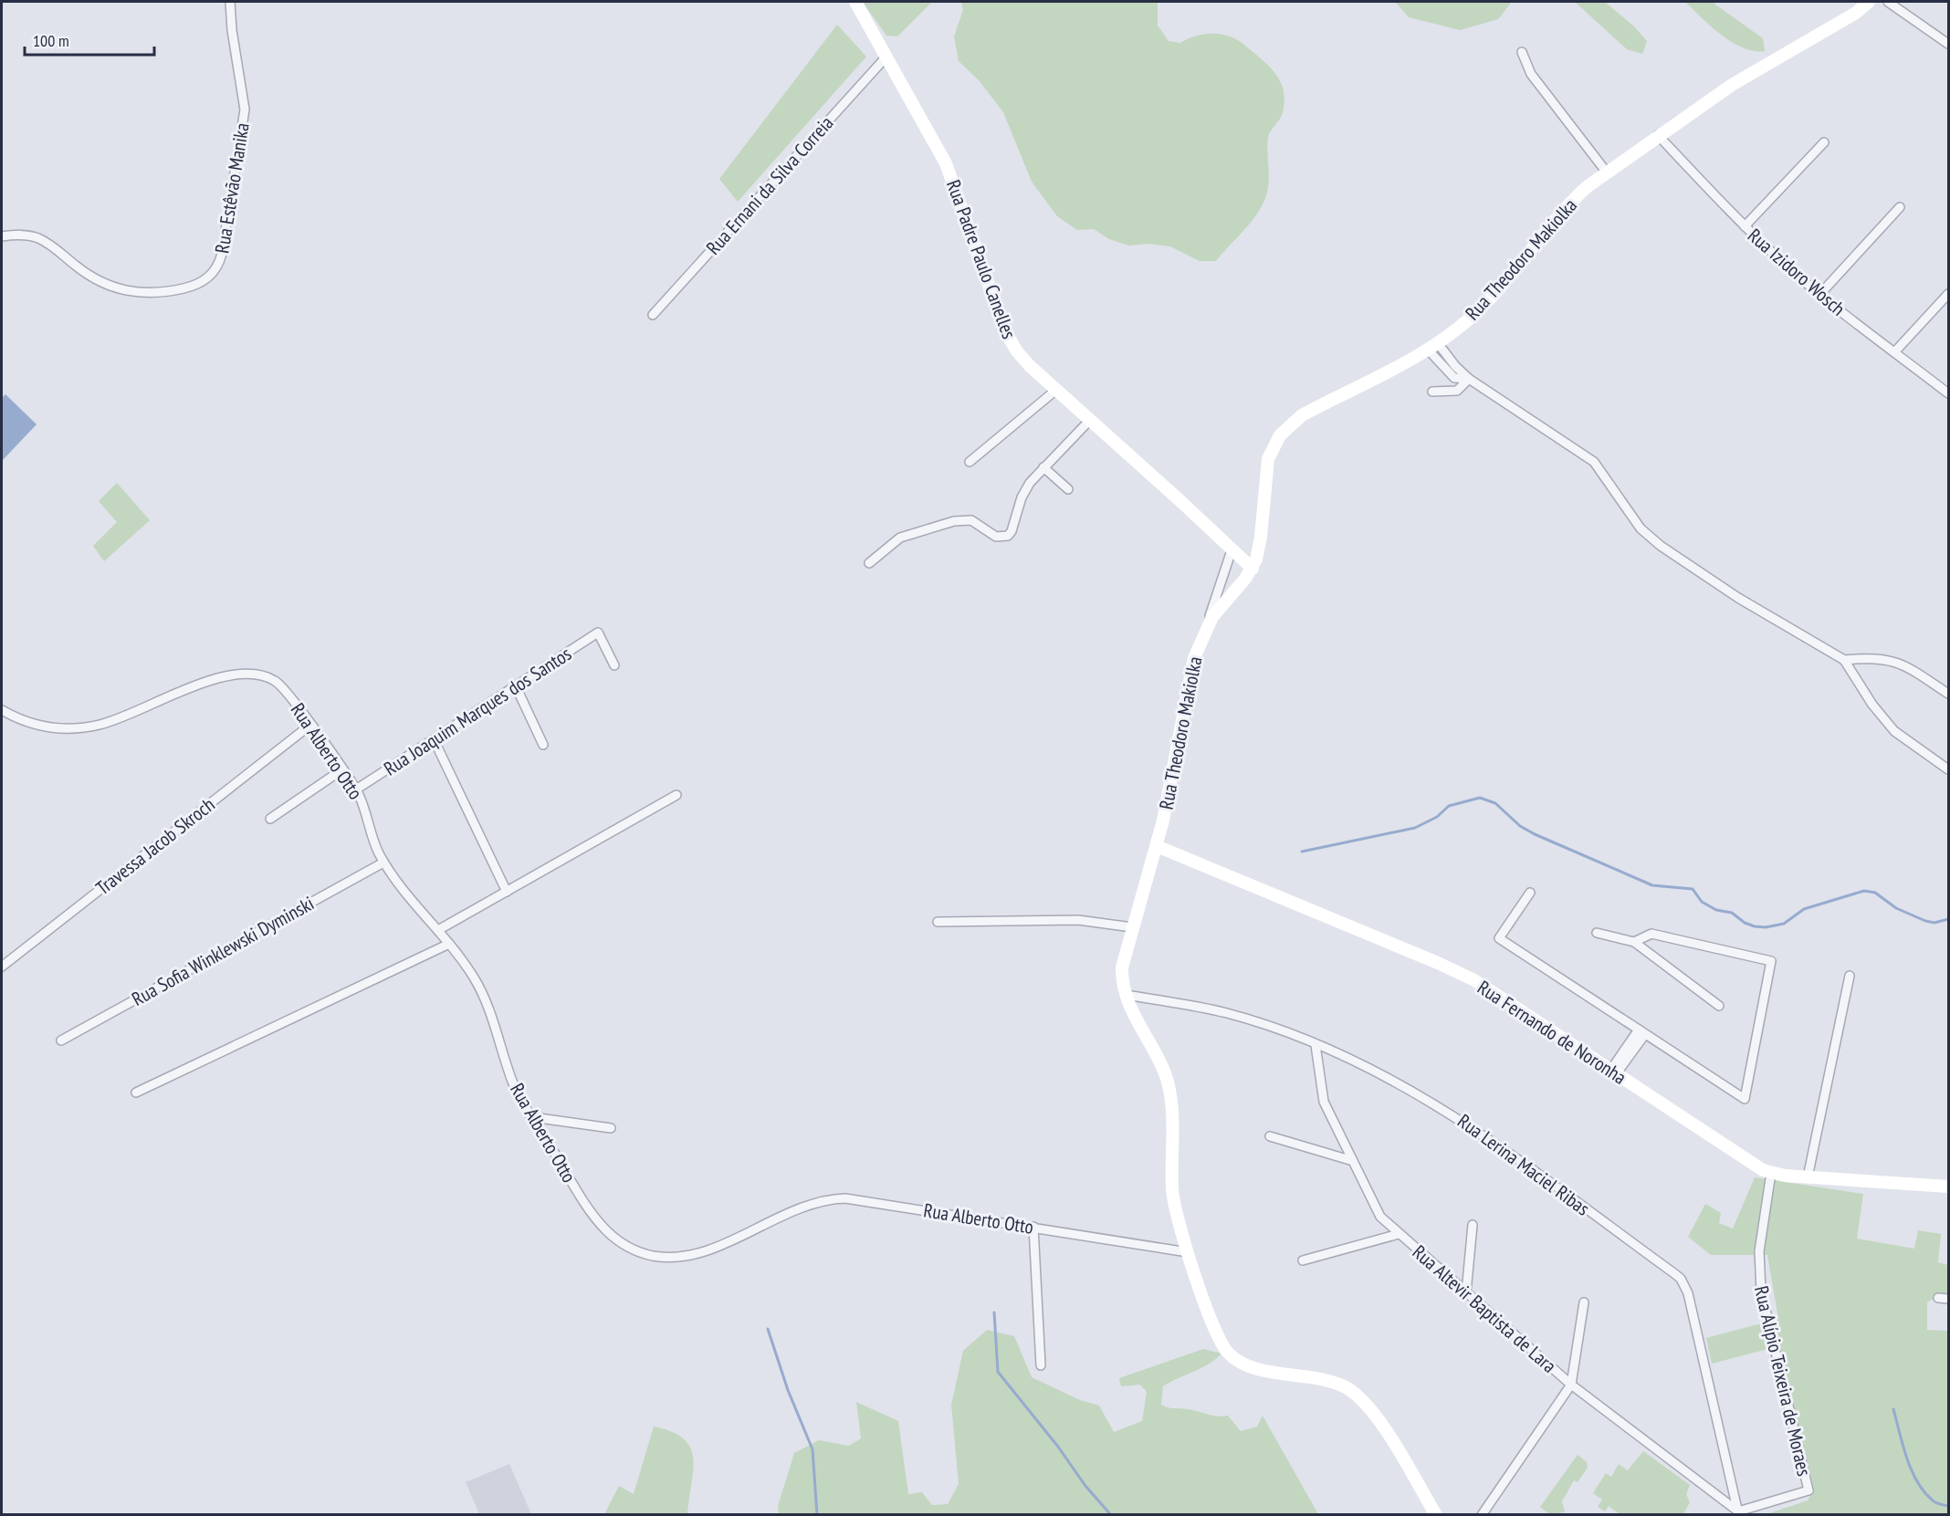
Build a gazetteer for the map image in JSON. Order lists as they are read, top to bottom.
{
  "streets": {
    "main road": ["Rua Padre Paulo Canelles", "Rua Theodoro Makiolka", "Rua Fernando de Noronha"],
    "street": [
      "Rua Ernani da Silva Correia",
      "Rua Estêvão Manika",
      "Rua Izidoro Wosch",
      "Rua Joaquim Marques dos Santos",
      "Rua Alberto Otto",
      "Travessa Jacob Skroch",
      "Rua Sofia Winklewski Dyminski",
      "Rua Lerina Maciel Ribas",
      "Rua Altevir Baptista de Lara",
      "Rua Alípio Teixeira de Moraes"
    ]
  },
  "crossings": [
    ["Rua Ernani da Silva Correia", "Rua Padre Paulo Canelles"],
    ["Rua Padre Paulo Canelles", "Rua Theodoro Makiolka"],
    ["Rua Theodoro Makiolka", "Rua Izidoro Wosch"],
    ["Rua Theodoro Makiolka", "Rua Alberto Otto"],
    ["Rua Theodoro Makiolka", "Rua Fernando de Noronha"],
    ["Rua Theodoro Makiolka", "Rua Lerina Maciel Ribas"],
    ["Rua Joaquim Marques dos Santos", "Rua Alberto Otto"],
    ["Rua Alberto Otto", "Travessa Jacob Skroch"],
    ["Rua Alberto Otto", "Rua Sofia Winklewski Dyminski"],
    ["Rua Fernando de Noronha", "Rua Alípio Teixeira de Moraes"],
    ["Rua Lerina Maciel Ribas", "Rua Altevir Baptista de Lara"],
    ["Rua Lerina Maciel Ribas", "Rua Alípio Teixeira de Moraes"],
    ["Rua Altevir Baptista de Lara", "Rua Alípio Teixeira de Moraes"]
  ],
  "scale_bar": "100 m"
}
